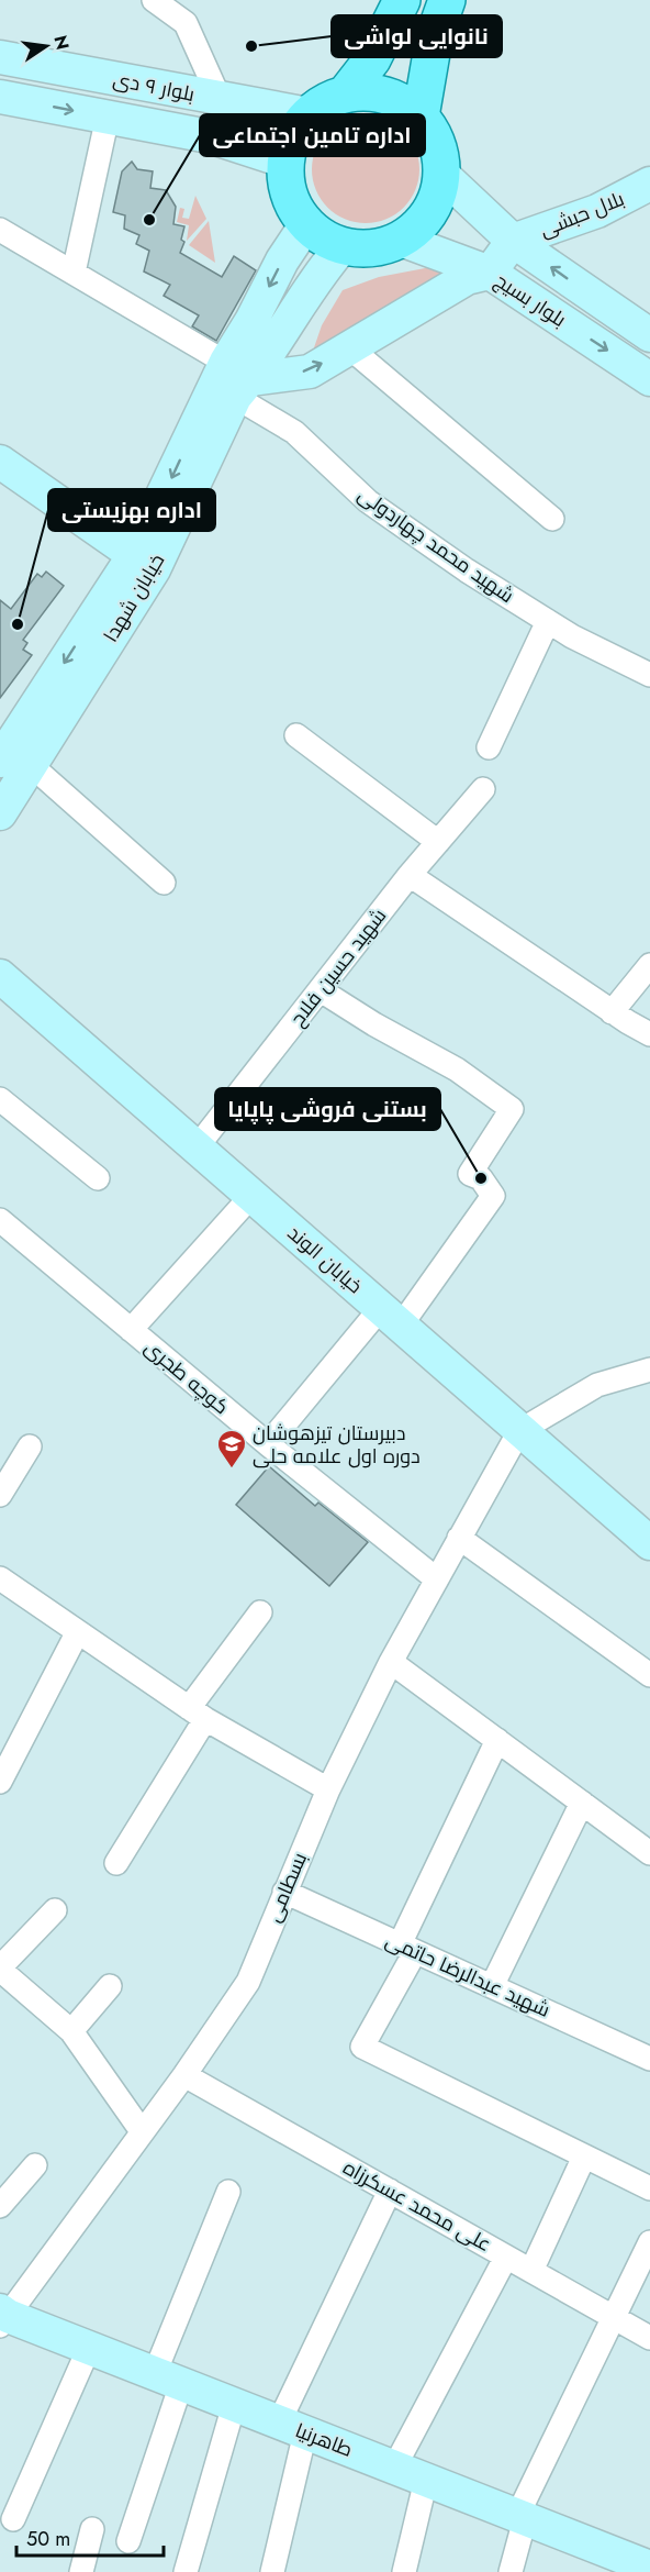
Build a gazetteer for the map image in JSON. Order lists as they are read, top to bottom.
{
  "streets": {
    "main road": [
      "بلوار ۹ دی",
      "بلال حبشی",
      "بلوار بسیج",
      "خیابان شهدا",
      "خیابان الوند",
      "طاهرنیا"
    ],
    "street": [
      "شهید محمد چهاردولی",
      "شهید حسین فلاح",
      "کوچه طجری",
      "بسطامی",
      "شهید عبدالرضا حاتمی",
      "علی محمد عسکرزاه"
    ]
  },
  "crossings": [
    ["بلوار ۹ دی", "بلوار بسیج"],
    ["بلوار ۹ دی", "خیابان شهدا"],
    ["بلال حبشی", "بلوار بسیج"],
    ["بلوار بسیج", "خیابان شهدا"],
    ["شهید محمد چهاردولی", "خیابان شهدا"],
    ["شهید حسین فلاح", "خیابان الوند"],
    ["خیابان الوند", "بسطامی"],
    ["کوچه طجری", "بسطامی"],
    ["بسطامی", "شهید عبدالرضا حاتمی"],
    ["بسطامی", "علی محمد عسکرزاه"],
    ["بسطامی", "طاهرنیا"]
  ],
  "places": {
    "other": [
      "نانوایی لواشی",
      "اداره تامین اجتماعی",
      "اداره بهزیستی",
      "بستنی فروشی پاپایا"
    ],
    "school or university": ["دبیرستان تیزهوشان دوره اول علامه حلی"]
  },
  "scale_bar": "50 m",
  "north": "right"
}
